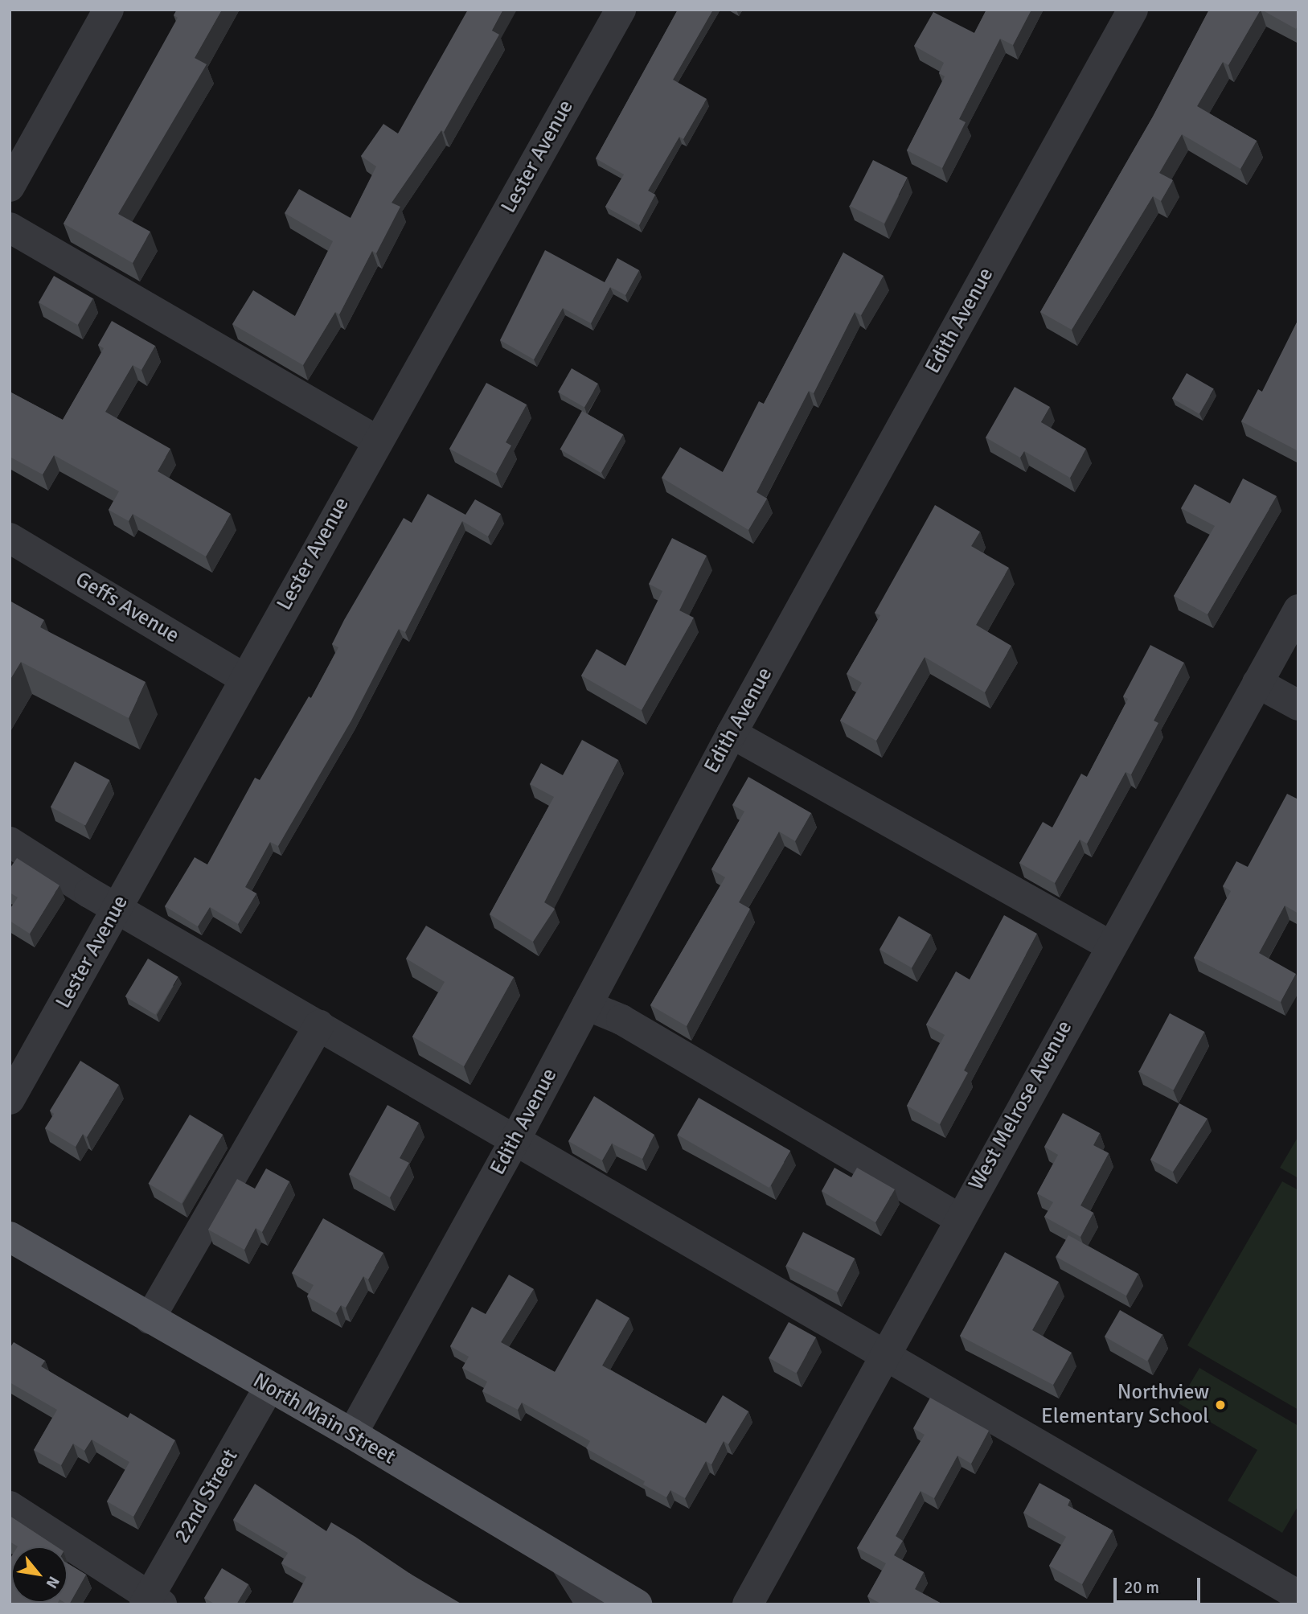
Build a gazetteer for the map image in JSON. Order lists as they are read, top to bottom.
{
  "streets": {
    "main road": ["North Main Street"],
    "street": [
      "Lester Avenue",
      "Edith Avenue",
      "Geffs Avenue",
      "West Melrose Avenue",
      "22nd Street"
    ]
  },
  "crossings": [
    ["Lester Avenue", "Geffs Avenue"],
    ["Edith Avenue", "North Main Street"],
    ["North Main Street", "22nd Street"]
  ],
  "places": ["Northview Elementary School"],
  "scale_bar": "20 m",
  "north": "bottom right"
}
